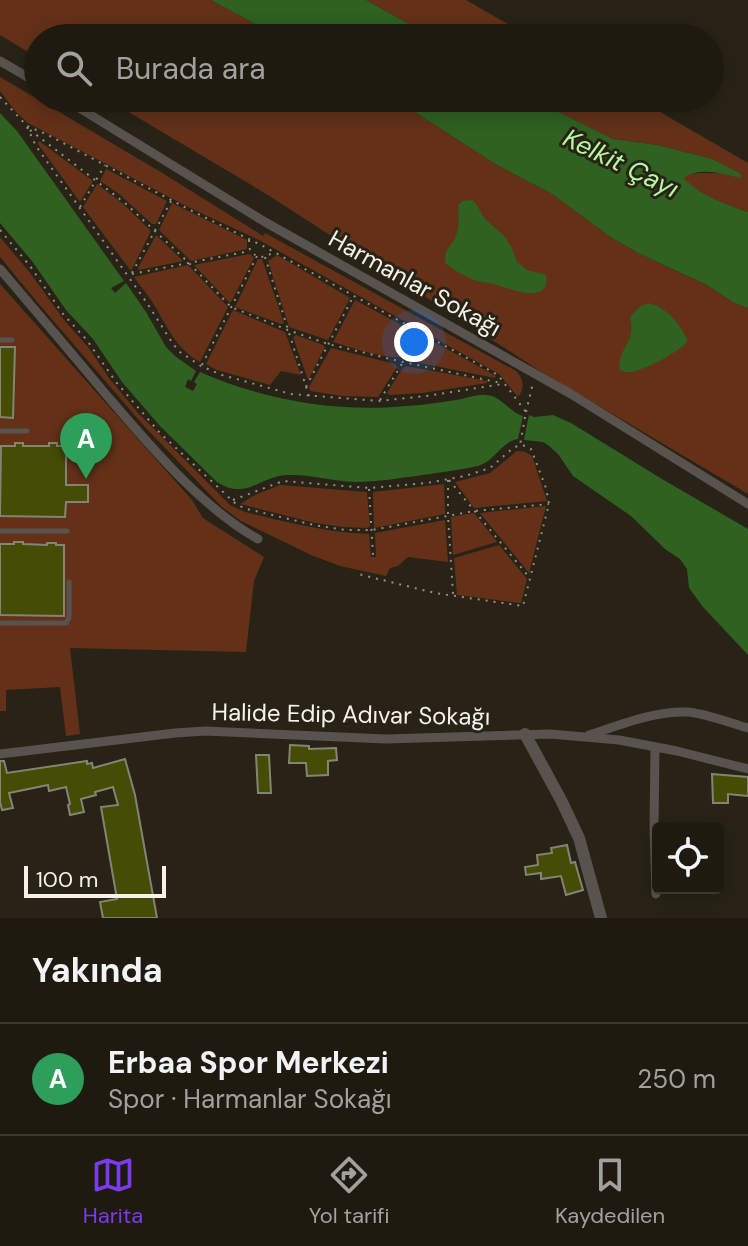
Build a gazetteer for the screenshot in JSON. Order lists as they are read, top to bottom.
{
  "streets": {
    "street": ["Harmanlar Sokağı", "Halide Edip Adıvar Sokağı"]
  },
  "water": ["Kelkit Çayı"],
  "scale_bar": "100 m",
  "page": {
    "search": "Burada ara",
    "pins": "A",
    "scale": "100 m",
    "heading": "Yakında",
    "list": [
      {
        "mark": "A",
        "name": "Erbaa Spor Merkezi",
        "note": "Spor · Harmanlar Sokağı",
        "value": "250 m"
      }
    ],
    "nav": ["Harita", "Yol tarifi", "Kaydedilen"]
  }
}
